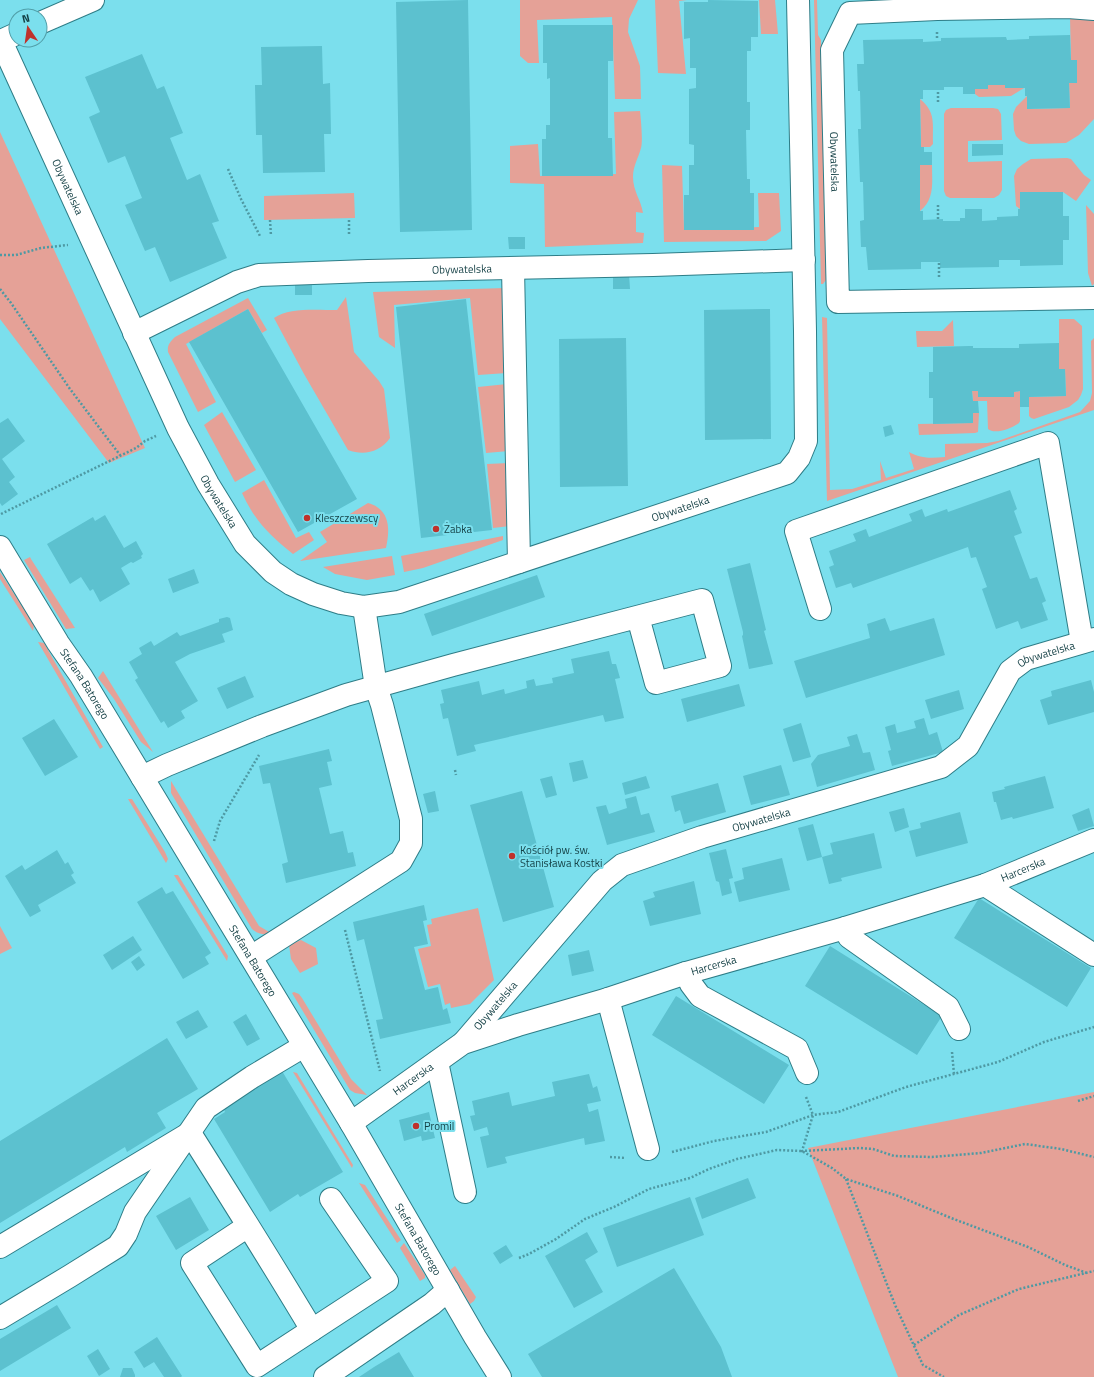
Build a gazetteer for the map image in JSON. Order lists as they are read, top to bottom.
{
  "streets": {
    "street": ["Obywatelska", "Stefana Batorego", "Harcerska"]
  },
  "crossings": [
    ["Obywatelska", "Harcerska"],
    ["Stefana Batorego", "Harcerska"]
  ],
  "places": [
    "Kleszczewscy",
    "Żabka",
    "Kościół pw. św. Stanisława Kostki",
    "Promil"
  ],
  "north": "top"
}
